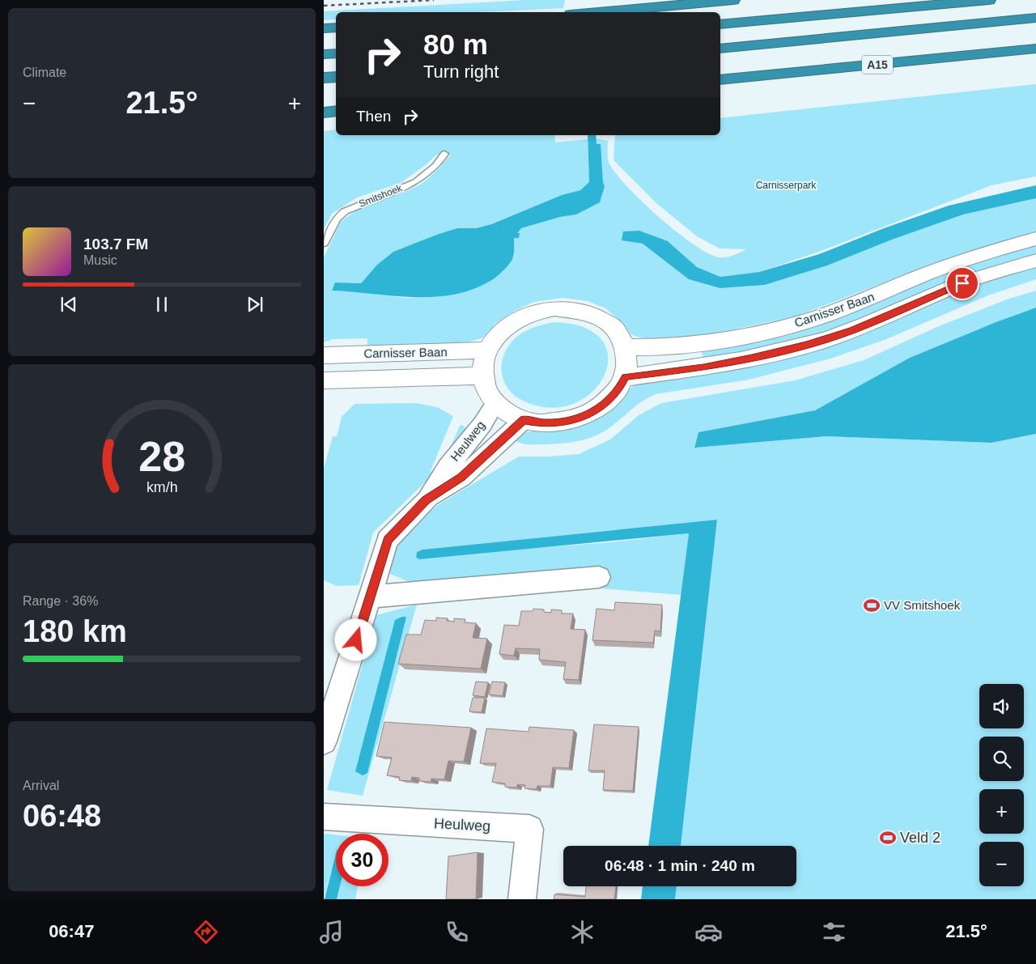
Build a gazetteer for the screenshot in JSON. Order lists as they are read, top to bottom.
{
  "streets": {
    "highway": ["A15"],
    "main road": ["Carnisser Baan"],
    "street": ["Heulweg"],
    "lane": ["Smitshoek"]
  },
  "crossings": [
    ["Carnisser Baan", "Heulweg"]
  ],
  "parks": ["Carnisserpark"],
  "places": {
    "sports": ["VV Smitshoek", "Veld 2"]
  },
  "page": {
    "tile": [
      "Climate",
      ["Range · 36%", "180 km"],
      ["Arrival", "06:48"]
    ],
    "turn": ["80 m", "Turn right"],
    "heat": ["−", "21.5°", "+"],
    "then": "Then",
    "song": ["103.7 FM", "Music"],
    "map_buttons": ["+", "−"],
    "limit": "30",
    "trip": "06:48 · 1 min · 240 m",
    "tabs": ["06:47", "21.5°"],
    "gauge": ["28", "km/h"]
  }
}
